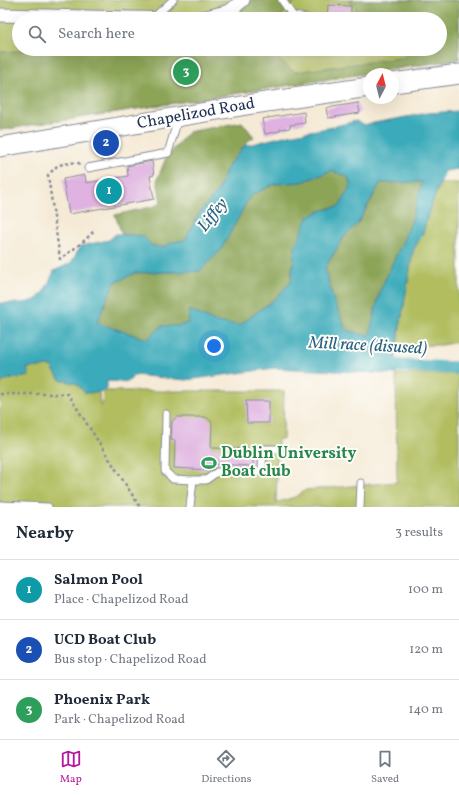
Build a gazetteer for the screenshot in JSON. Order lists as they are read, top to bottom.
{
  "streets": {
    "main road": ["Chapelizod Road"]
  },
  "water": ["Liffey", "Mill race (disused)"],
  "places": {
    "sports": ["Dublin University Boat club"]
  },
  "north": "top",
  "page": {
    "search": "Search here",
    "pins": ["3", "2", "1"],
    "heading": ["Nearby", "3 results"],
    "list": [
      {
        "mark": "1",
        "name": "Salmon Pool",
        "note": "Place · Chapelizod Road",
        "value": "100 m"
      },
      {
        "mark": "2",
        "name": "UCD Boat Club",
        "note": "Bus stop · Chapelizod Road",
        "value": "120 m"
      },
      {
        "mark": "3",
        "name": "Phoenix Park",
        "note": "Park · Chapelizod Road",
        "value": "140 m"
      }
    ],
    "nav": ["Map", "Directions", "Saved"]
  }
}
